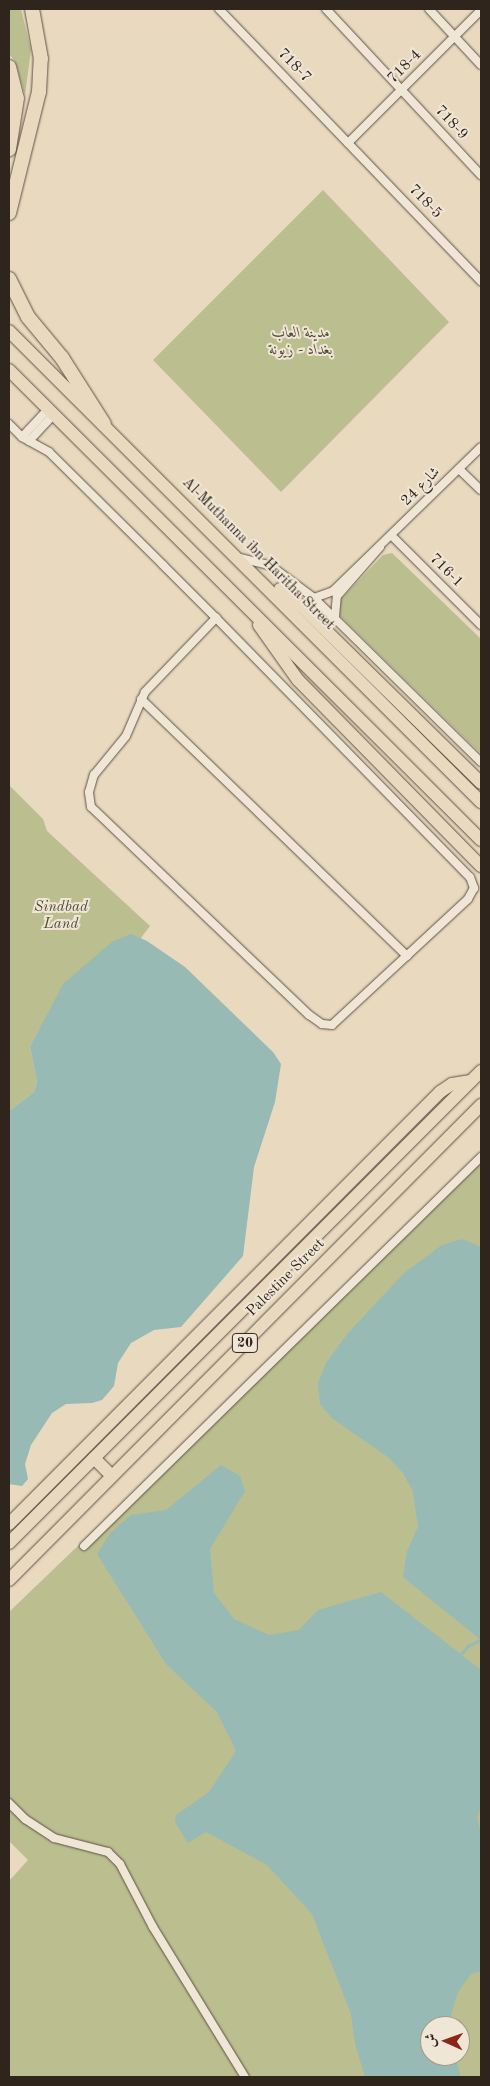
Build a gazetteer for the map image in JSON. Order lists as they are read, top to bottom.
{
  "streets": {
    "main road": ["Al-Muthanna ibn Haritha Street", "Palestine Street", "20"],
    "street": [
      "718-7",
      "718-4",
      "718-9",
      "718-5",
      "شارع 24",
      "716-1"
    ]
  },
  "crossings": [
    ["718-7", "718-4"],
    ["718-7", "718-5"],
    ["718-4", "718-9"],
    ["718-4", "718-5"],
    ["شارع 24", "716-1"]
  ],
  "parks": ["مدينة العاب بغداد - زيونة", "Sindbad Land"],
  "north": "left"
}
